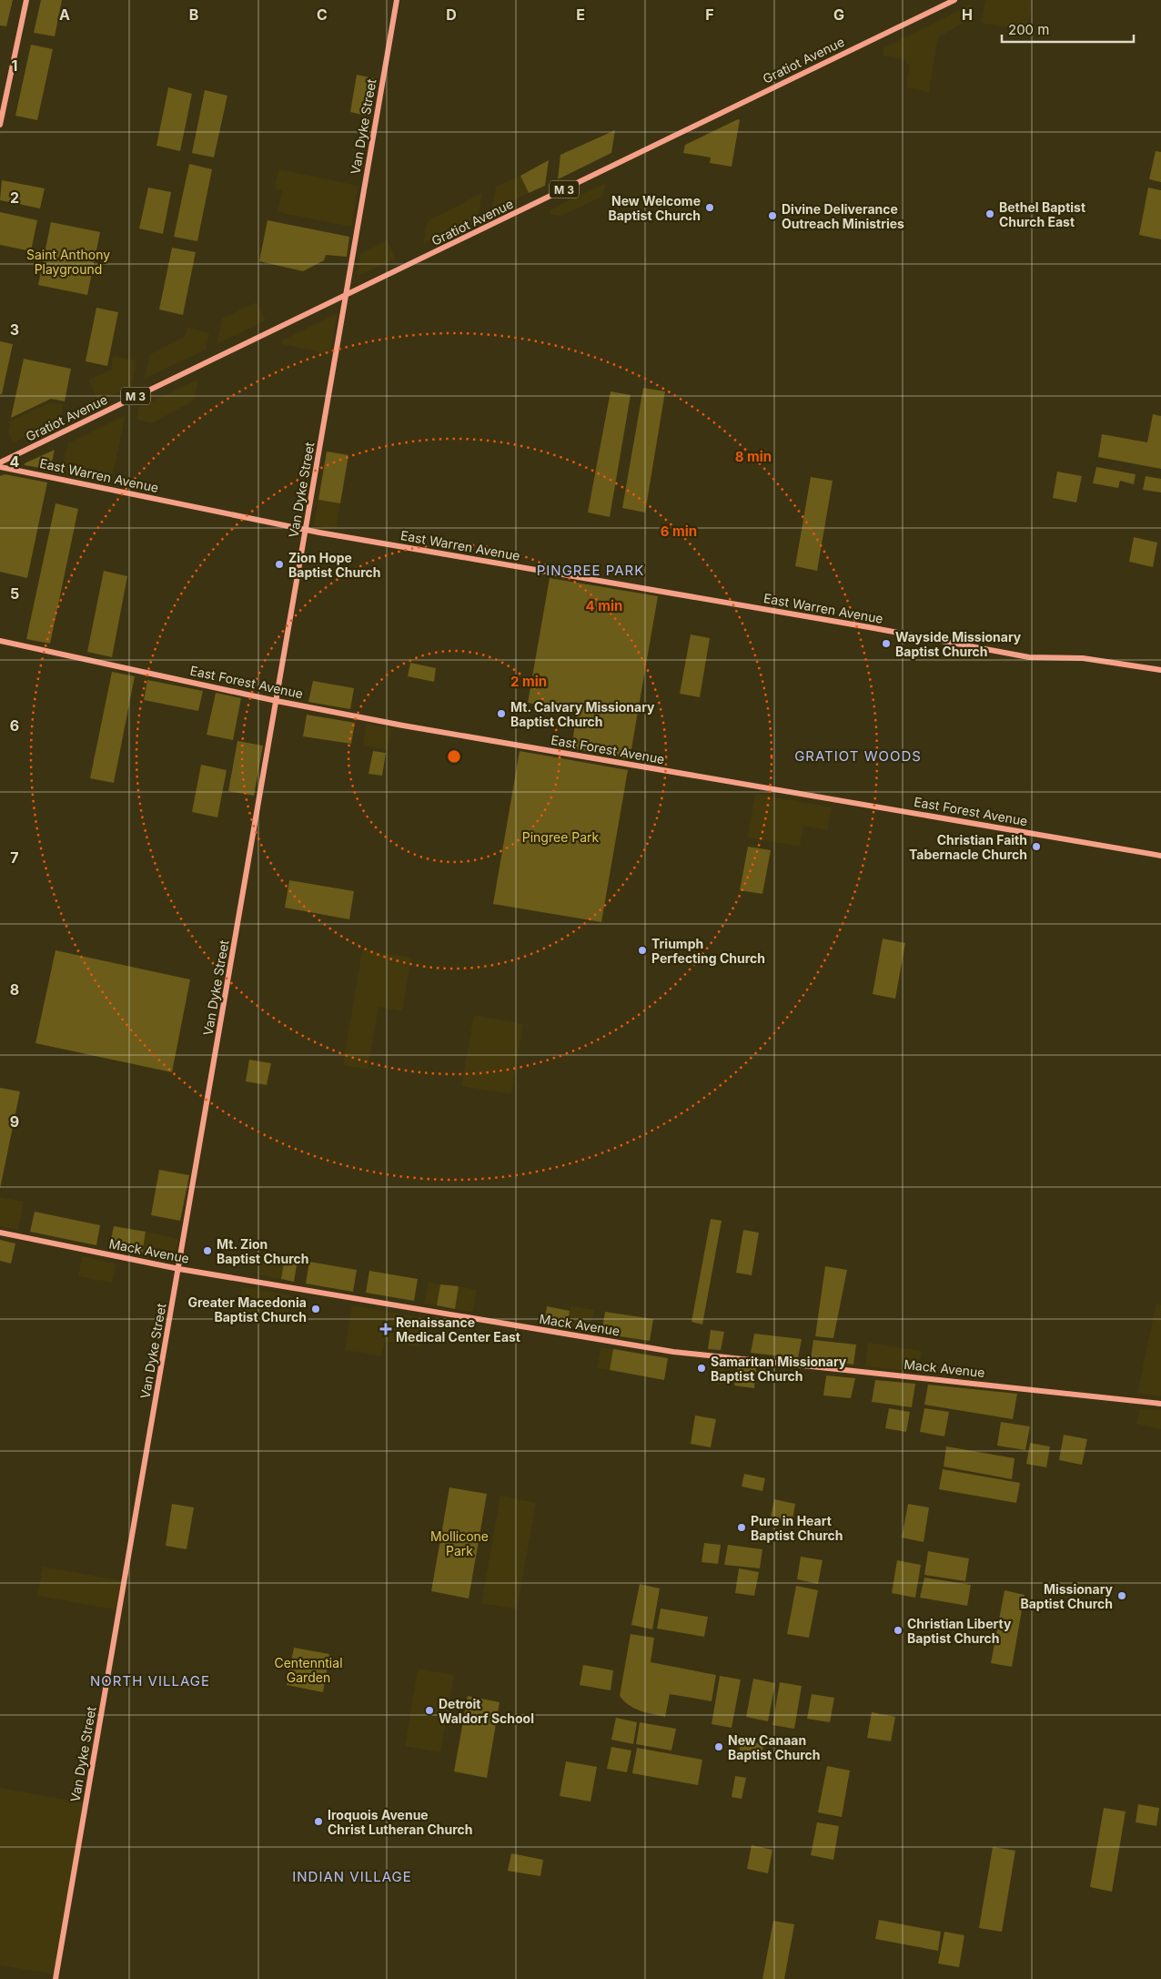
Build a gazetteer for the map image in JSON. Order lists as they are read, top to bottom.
{
  "streets": {
    "main road": [
      "Gratiot Avenue",
      "Van Dyke Street",
      "M 3",
      "East Warren Avenue",
      "East Forest Avenue",
      "Mack Avenue"
    ]
  },
  "crossings": [
    ["Gratiot Avenue", "Van Dyke Street"],
    ["Van Dyke Street", "East Warren Avenue"],
    ["Van Dyke Street", "East Forest Avenue"],
    ["Van Dyke Street", "Mack Avenue"]
  ],
  "districts": [
    "PINGREE PARK",
    "GRATIOT WOODS",
    "NORTH VILLAGE",
    "INDIAN VILLAGE"
  ],
  "parks": [
    "Saint Anthony Playground",
    "Pingree Park",
    "Mollicone Park",
    "Centenntial Garden"
  ],
  "places": {
    "other": [
      "New Welcome Baptist Church",
      "Bethel Baptist Church East",
      "Divine Deliverance Outreach Ministries",
      "Zion Hope Baptist Church",
      "Wayside Missionary Baptist Church",
      "Mt. Calvary Missionary Baptist Church",
      "Christian Faith Tabernacle Church",
      "Triumph Perfecting Church",
      "Mt. Zion Baptist Church",
      "Greater Macedonia Baptist Church",
      "Samaritan Missionary Baptist Church",
      "Pure in Heart Baptist Church",
      "Missionary Baptist Church",
      "Christian Liberty Baptist Church",
      "Detroit Waldorf School",
      "New Canaan Baptist Church",
      "Iroquois Avenue Christ Lutheran Church"
    ],
    "health": ["Renaissance Medical Center East"]
  },
  "scale_bar": "200 m",
  "grid": {
    "columns": [
      "A",
      "B",
      "C",
      "D",
      "E",
      "F",
      "G",
      "H"
    ],
    "rows": [
      "1",
      "2",
      "3",
      "4",
      "5",
      "6",
      "7",
      "8",
      "9"
    ]
  },
  "rings": [
    "8 min",
    "6 min",
    "4 min",
    "2 min"
  ]
}
